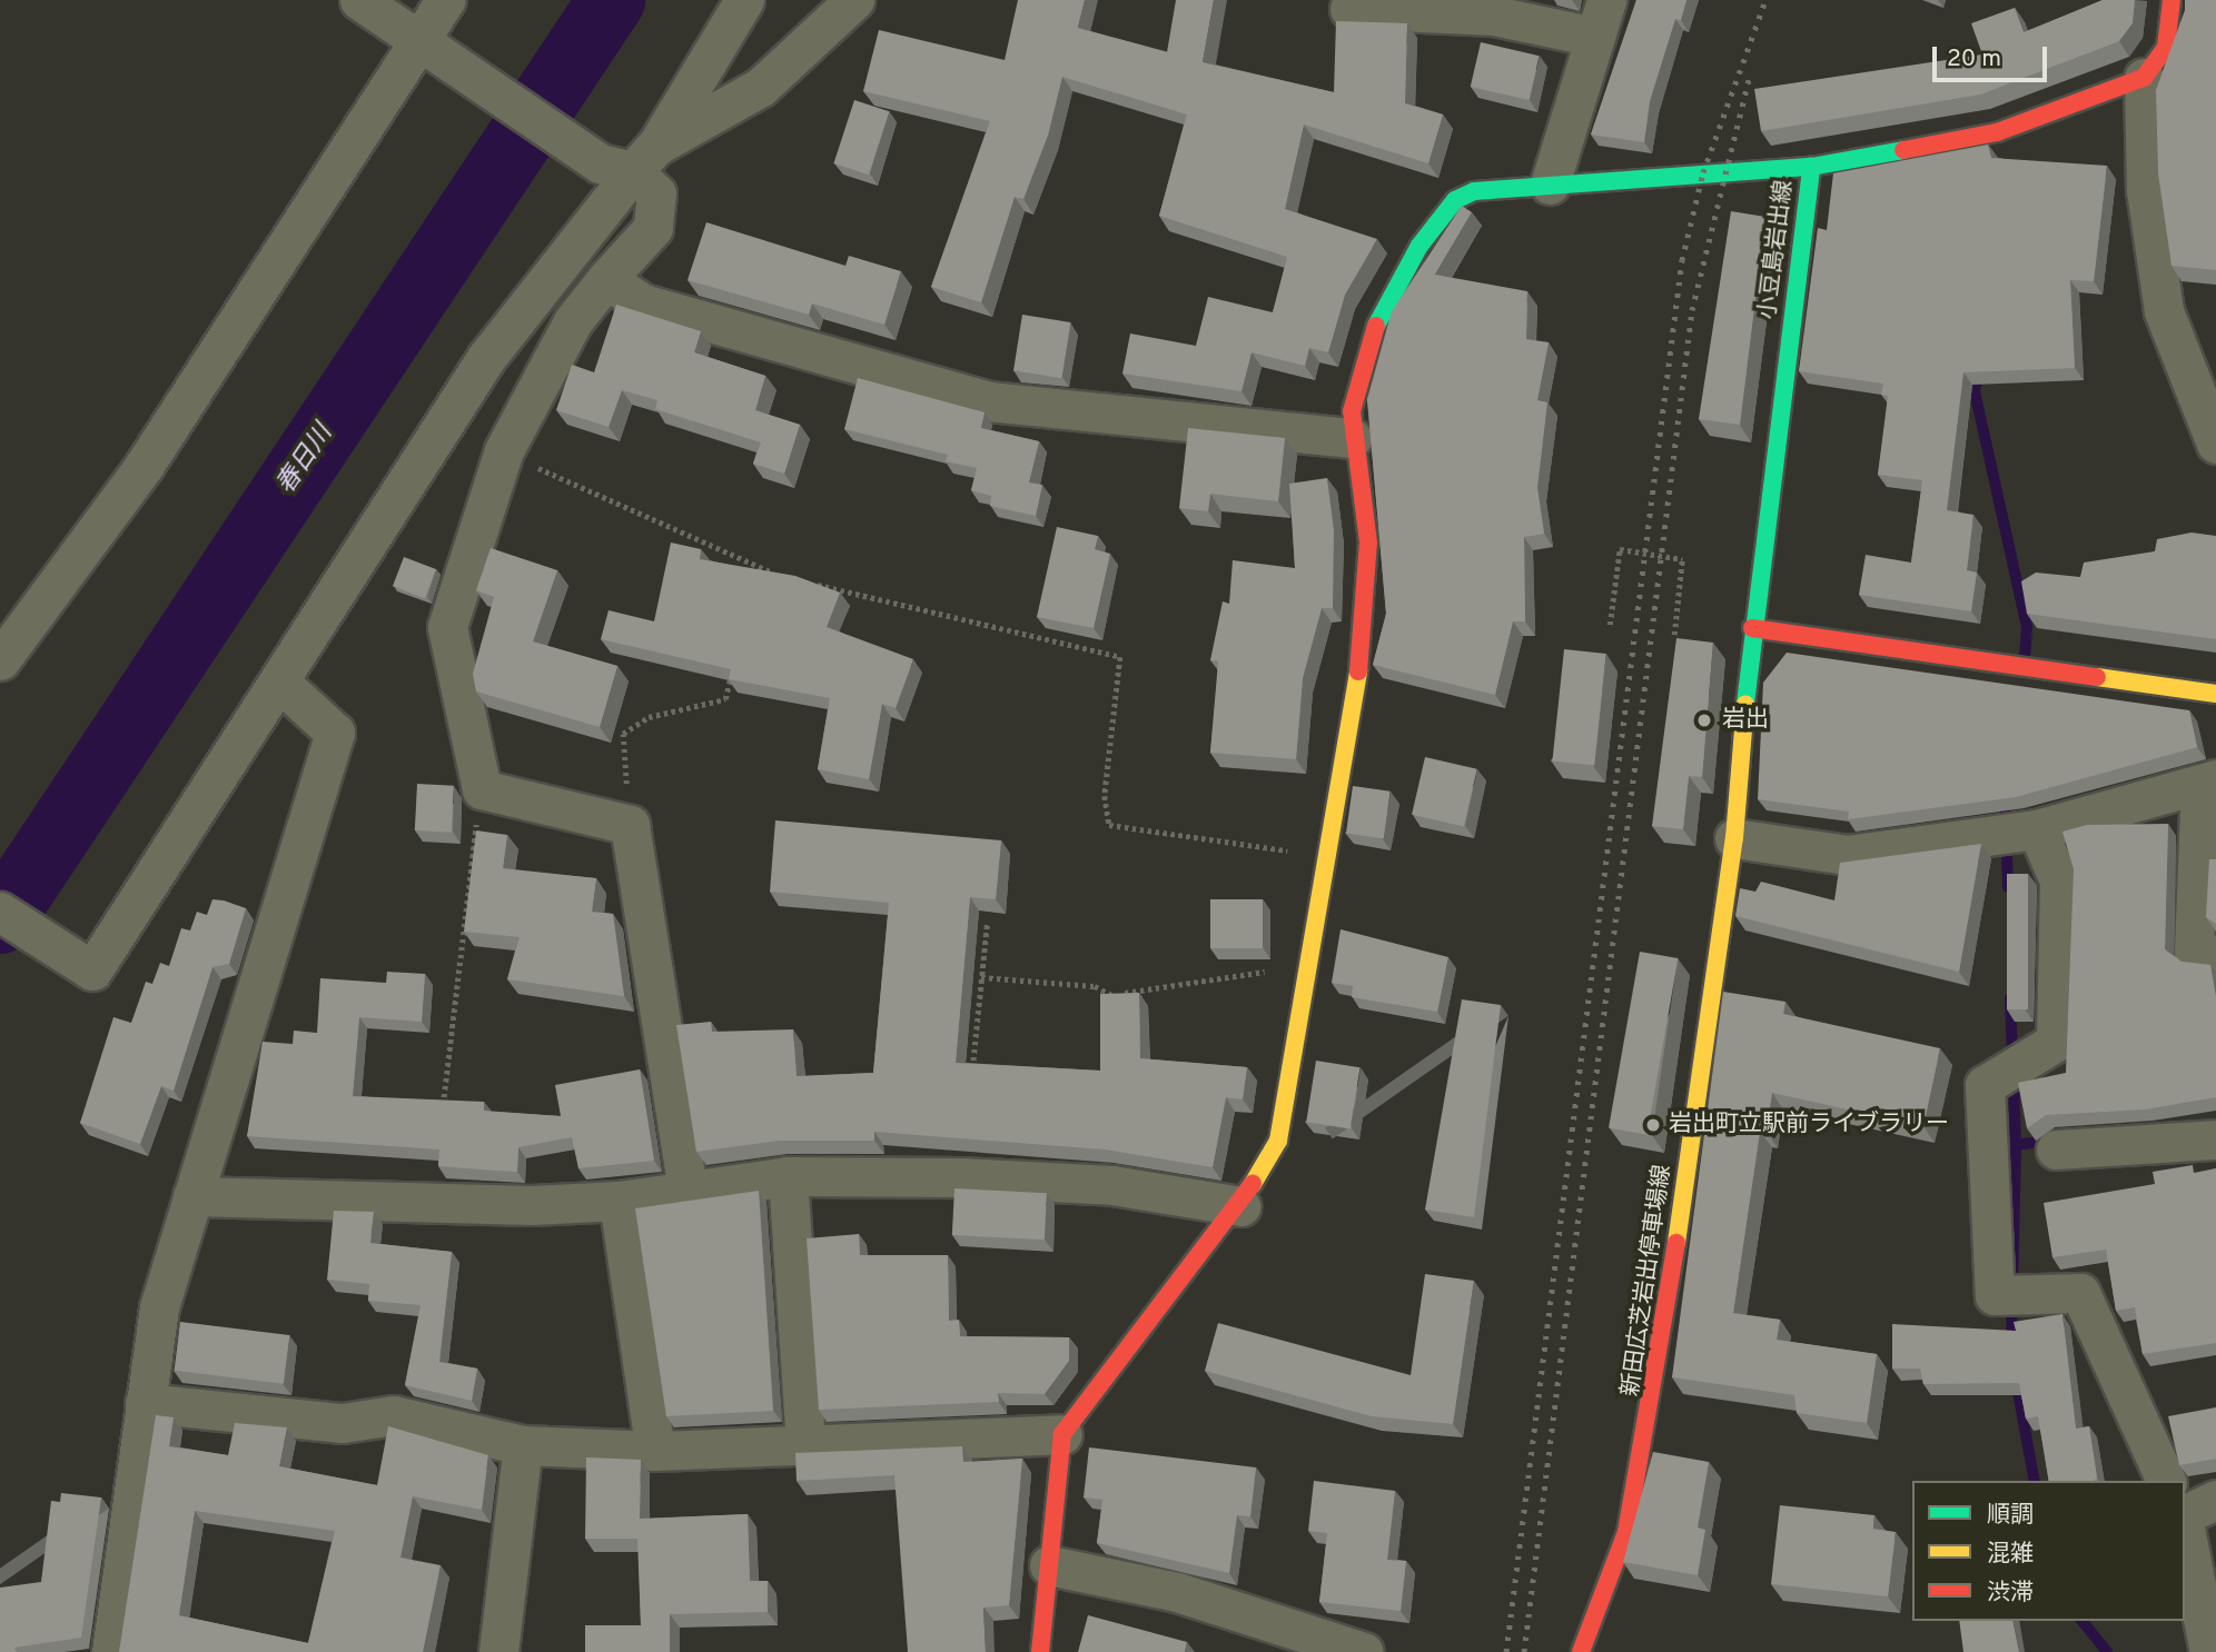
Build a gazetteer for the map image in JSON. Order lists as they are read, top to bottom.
{
  "streets": {
    "street": ["小豆島岩出線", "新田広芝岩出停車場線"]
  },
  "crossings": [
    ["小豆島岩出線", "新田広芝岩出停車場線"]
  ],
  "water": ["春日川"],
  "places": ["岩出", "岩出町立駅前ライブラリー"],
  "legend": ["順調", "混雑", "渋滞"],
  "scale_bar": "20 m"
}
